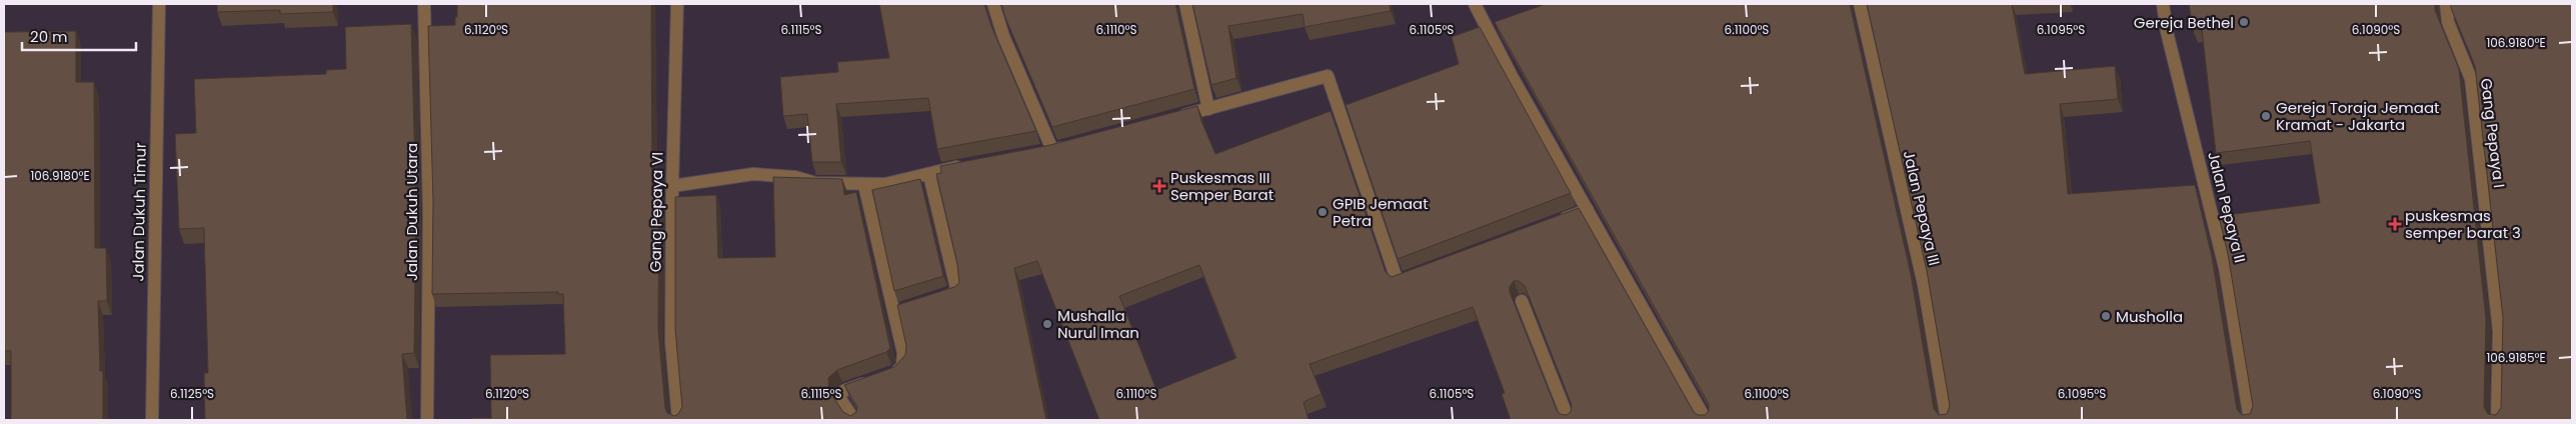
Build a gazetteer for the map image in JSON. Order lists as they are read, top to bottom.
{
  "streets": {
    "street": [
      "Gang Pepaya I",
      "Jalan Pepaya II",
      "Jalan Pepaya III",
      "Jalan Dukuh Timur",
      "Jalan Dukuh Utara",
      "Gang Pepaya VI"
    ]
  },
  "places": {
    "other": [
      "Gereja Bethel",
      "Gereja Toraja Jemaat Kramat - Jakarta",
      "GPIB Jemaat Petra",
      "Musholla",
      "Mushalla Nurul Iman"
    ],
    "health": ["Puskesmas III Semper Barat", "puskesmas semper barat 3"]
  },
  "scale_bar": "20 m",
  "coordinates": [
    "6.1120°S",
    "6.1115°S",
    "6.1110°S",
    "6.1105°S",
    "6.1100°S",
    "6.1095°S",
    "6.1090°S",
    "106.9180°E",
    "106.9185°E",
    "6.1125°S"
  ]
}
